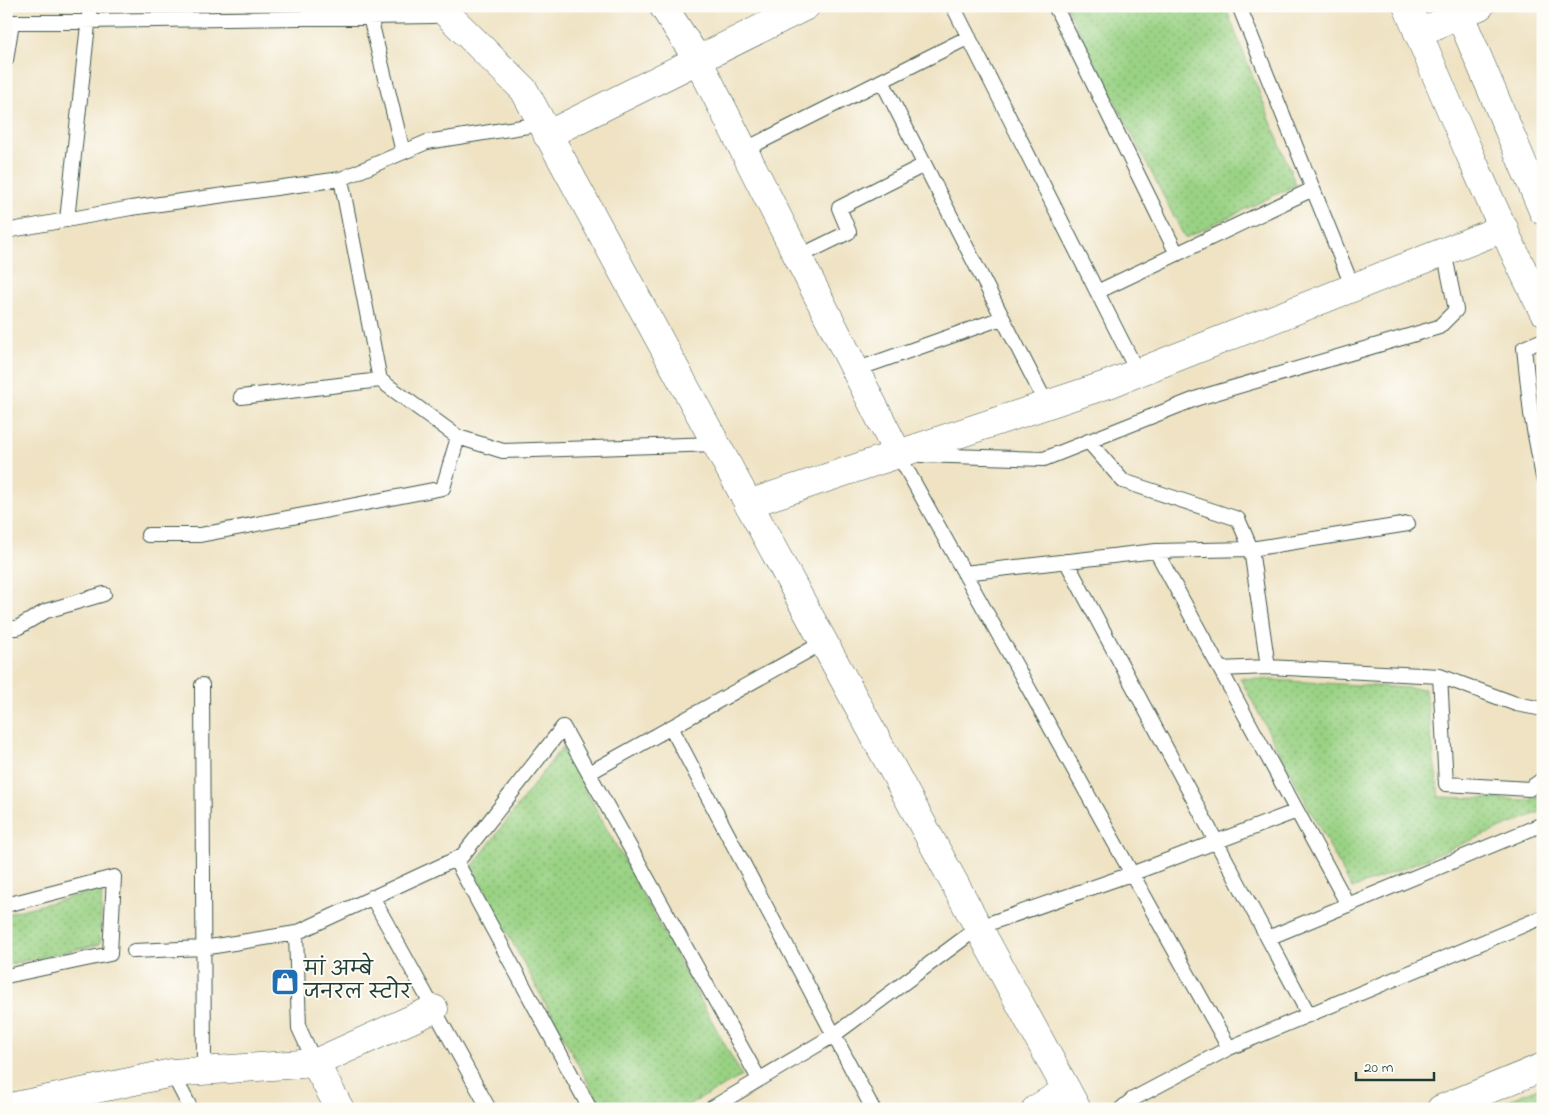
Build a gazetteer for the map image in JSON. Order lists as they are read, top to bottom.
{
  "places": {
    "shop": ["मां अम्बे जनरल स्टोर"]
  },
  "scale_bar": "20 m"
}
